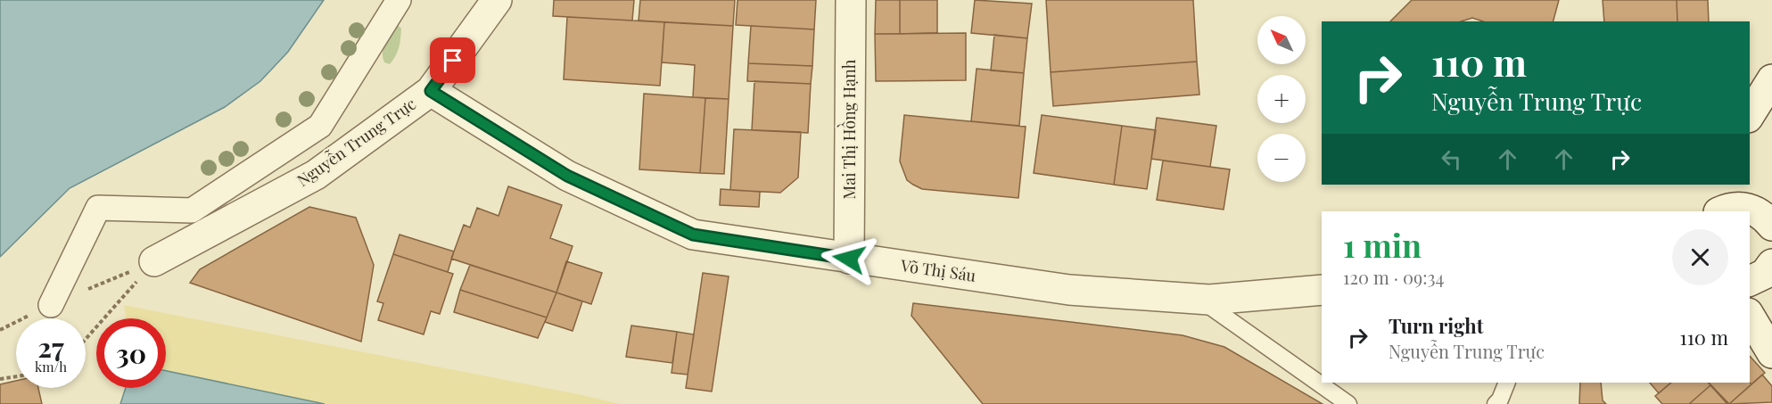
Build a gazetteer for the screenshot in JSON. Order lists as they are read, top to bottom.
{
  "streets": {
    "street": ["Mai Thị Hồng Hạnh", "Nguyễn Trung Trực", "Võ Thị Sáu"]
  },
  "crossings": [
    ["Mai Thị Hồng Hạnh", "Võ Thị Sáu"],
    ["Nguyễn Trung Trực", "Võ Thị Sáu"]
  ],
  "north": "top left",
  "page": {
    "map_buttons": ["+", "−"],
    "turn": ["110 m", "Nguyễn Trung Trực"],
    "heading": ["1 min", "120 m · 09:34"],
    "list": [
      {
        "name": "Turn right",
        "note": "Nguyễn Trung Trực",
        "value": "110 m"
      }
    ],
    "speed": "27 km/h",
    "limit": "30"
  }
}
